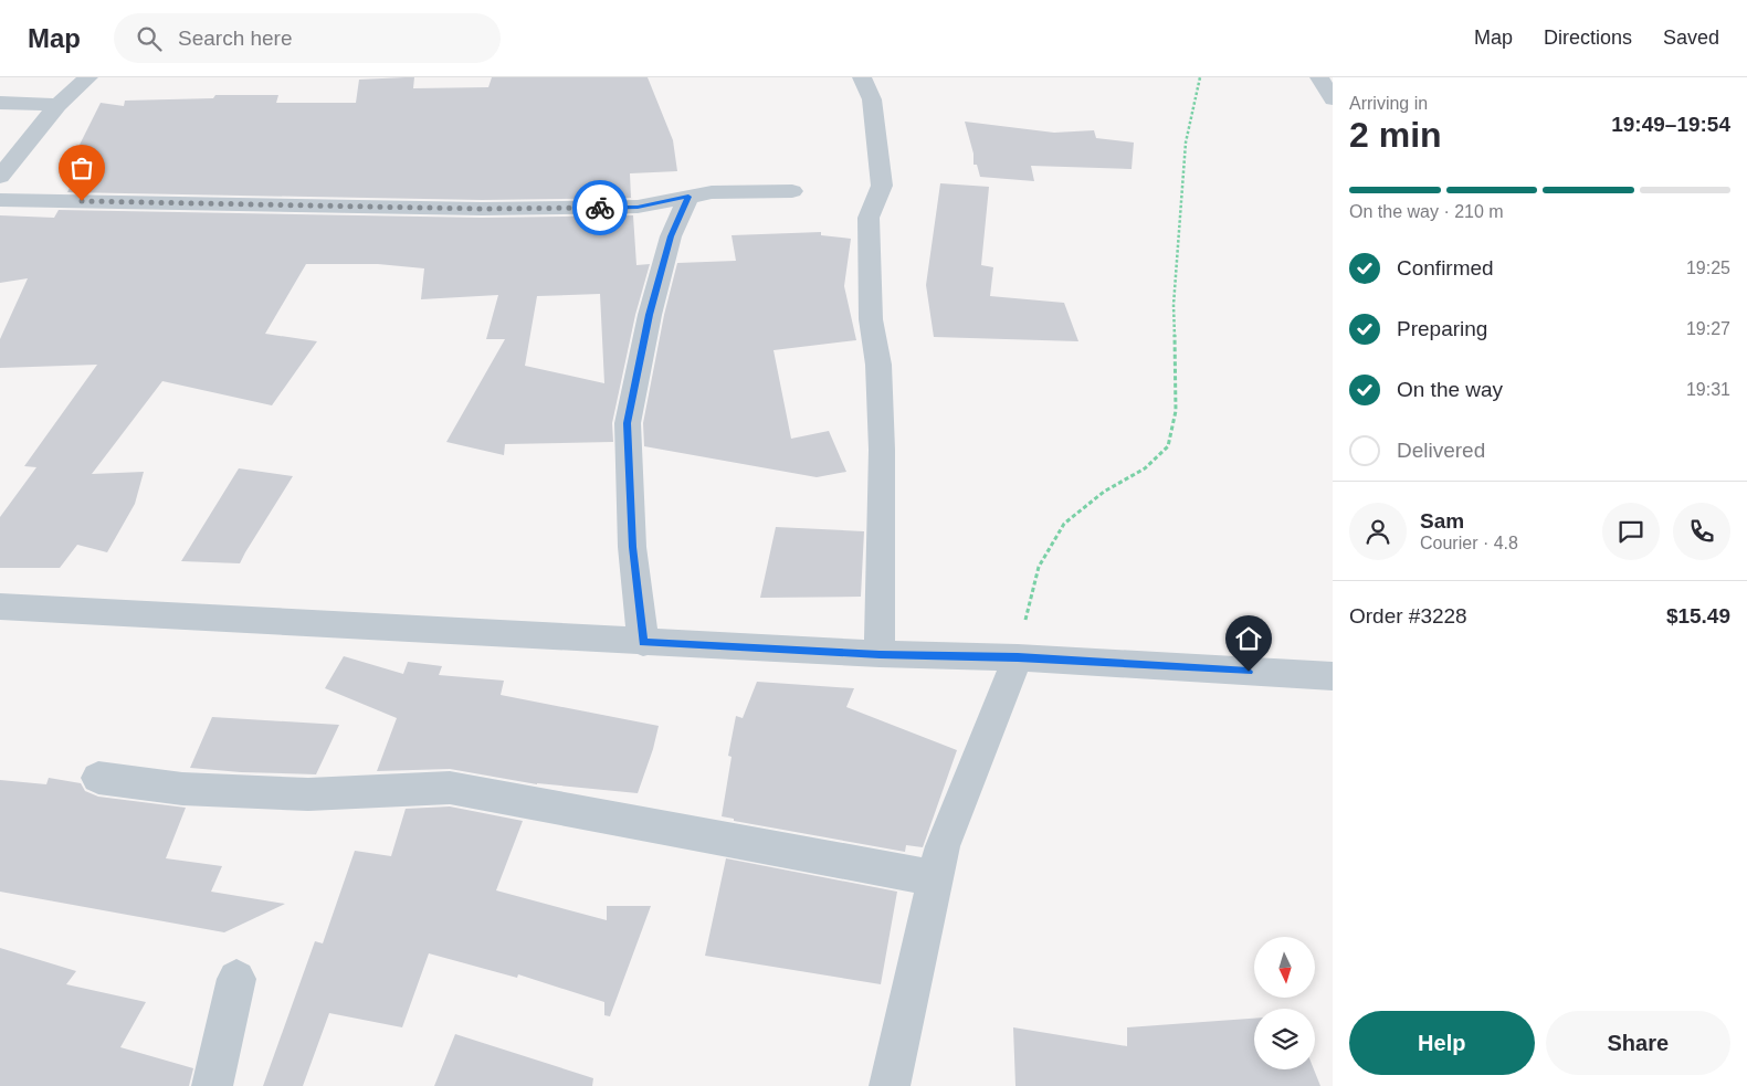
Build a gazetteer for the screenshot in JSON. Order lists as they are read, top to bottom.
{
  "north": "bottom",
  "page": {
    "header": "Map",
    "search": "Search here",
    "nav": ["Map", "Directions", "Saved"],
    "heading": ["2 min", "Arriving in", "19:49–19:54"],
    "panel": [
      "Sam",
      "Courier · 4.8",
      "Order #3228",
      "$15.49"
    ],
    "bar": "On the way · 210 m",
    "list": [
      ["Confirmed", "19:25"],
      ["Preparing", "19:27"],
      ["On the way", "19:31"],
      "Delivered"
    ],
    "buttons": ["Help", "Share"]
  }
}
